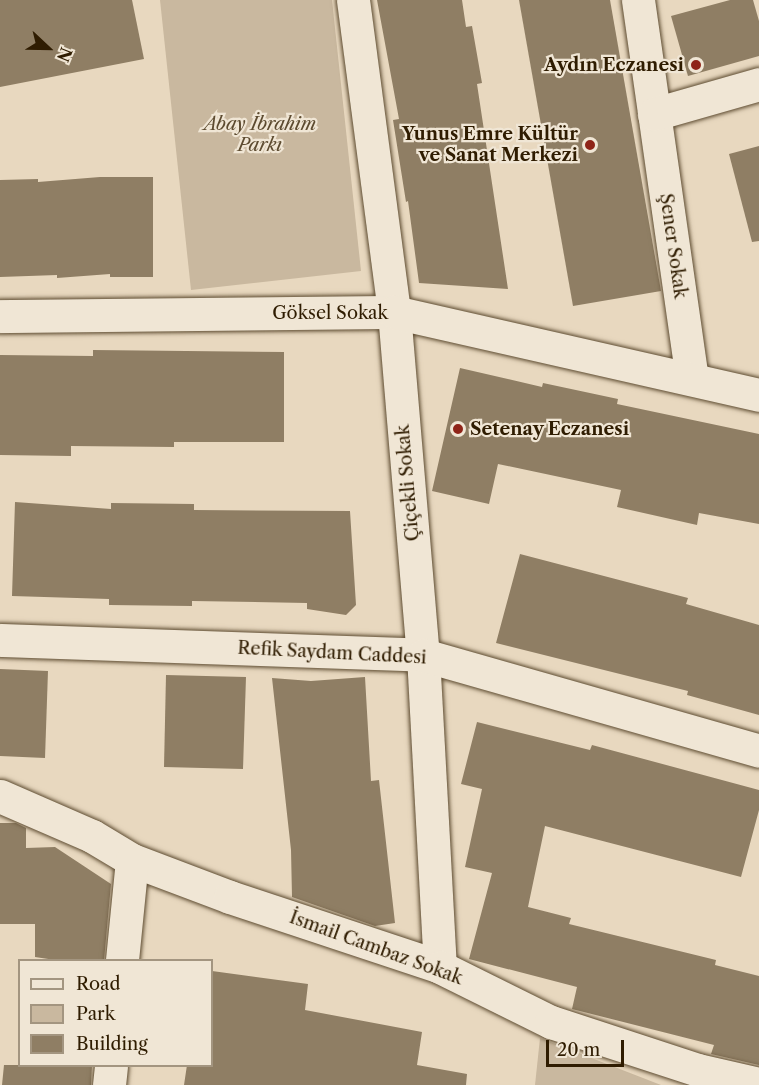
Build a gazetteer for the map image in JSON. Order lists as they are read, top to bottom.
{
  "streets": {
    "street": [
      "Şener Sokak",
      "Göksel Sokak",
      "Çiçekli Sokak",
      "Refik Saydam Caddesi",
      "İsmail Cambaz Sokak"
    ]
  },
  "crossings": [
    ["Şener Sokak", "Göksel Sokak"],
    ["Göksel Sokak", "Çiçekli Sokak"],
    ["Çiçekli Sokak", "Refik Saydam Caddesi"],
    ["Çiçekli Sokak", "İsmail Cambaz Sokak"]
  ],
  "parks": ["Abay İbrahim Parkı"],
  "places": ["Aydın Eczanesi", "Yunus Emre Kültür ve Sanat Merkezi", "Setenay Eczanesi"],
  "legend": ["Road", "Park", "Building"],
  "scale_bar": "20 m",
  "north": "right"
}
